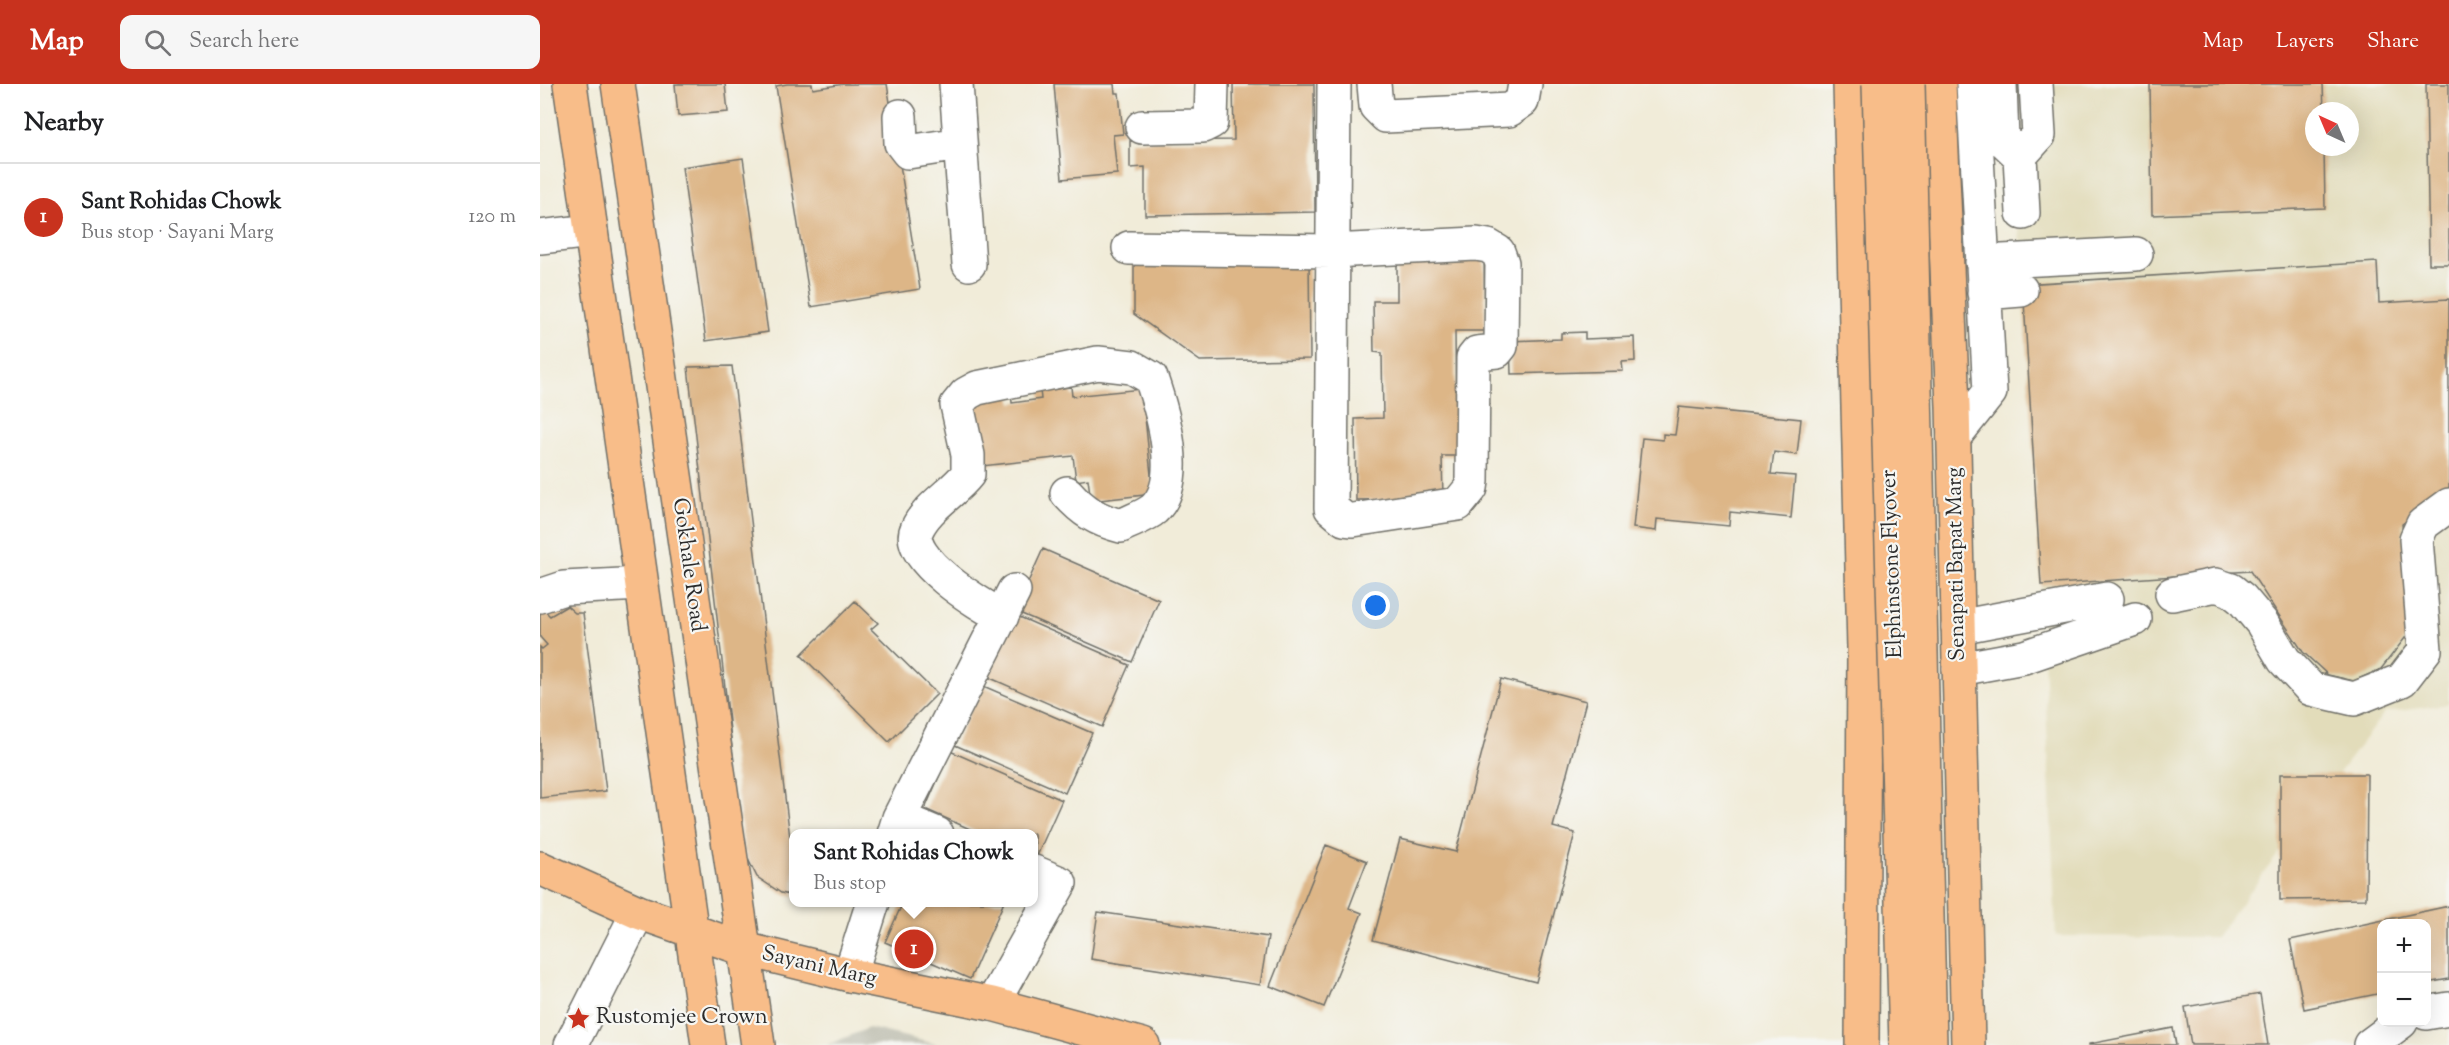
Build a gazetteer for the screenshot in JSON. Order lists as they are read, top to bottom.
{
  "streets": {
    "main road": [
      "Elphinstone Flyover",
      "Senapati Bapat Marg",
      "Gokhale Road",
      "Sayani Marg"
    ]
  },
  "crossings": [
    ["Gokhale Road", "Sayani Marg"]
  ],
  "places": {
    "place": ["Rustomjee Crown"]
  },
  "north": "top left",
  "page": {
    "header": "Map",
    "search": "Search here",
    "nav": ["Map", "Layers", "Share"],
    "heading": "Nearby",
    "list": [
      {
        "mark": "1",
        "name": "Sant Rohidas Chowk",
        "note": "Bus stop · Sayani Marg",
        "value": "120 m"
      }
    ],
    "popup": ["Sant Rohidas Chowk", "Bus stop"],
    "map_buttons": ["+", "−"],
    "pins": "1"
  }
}
